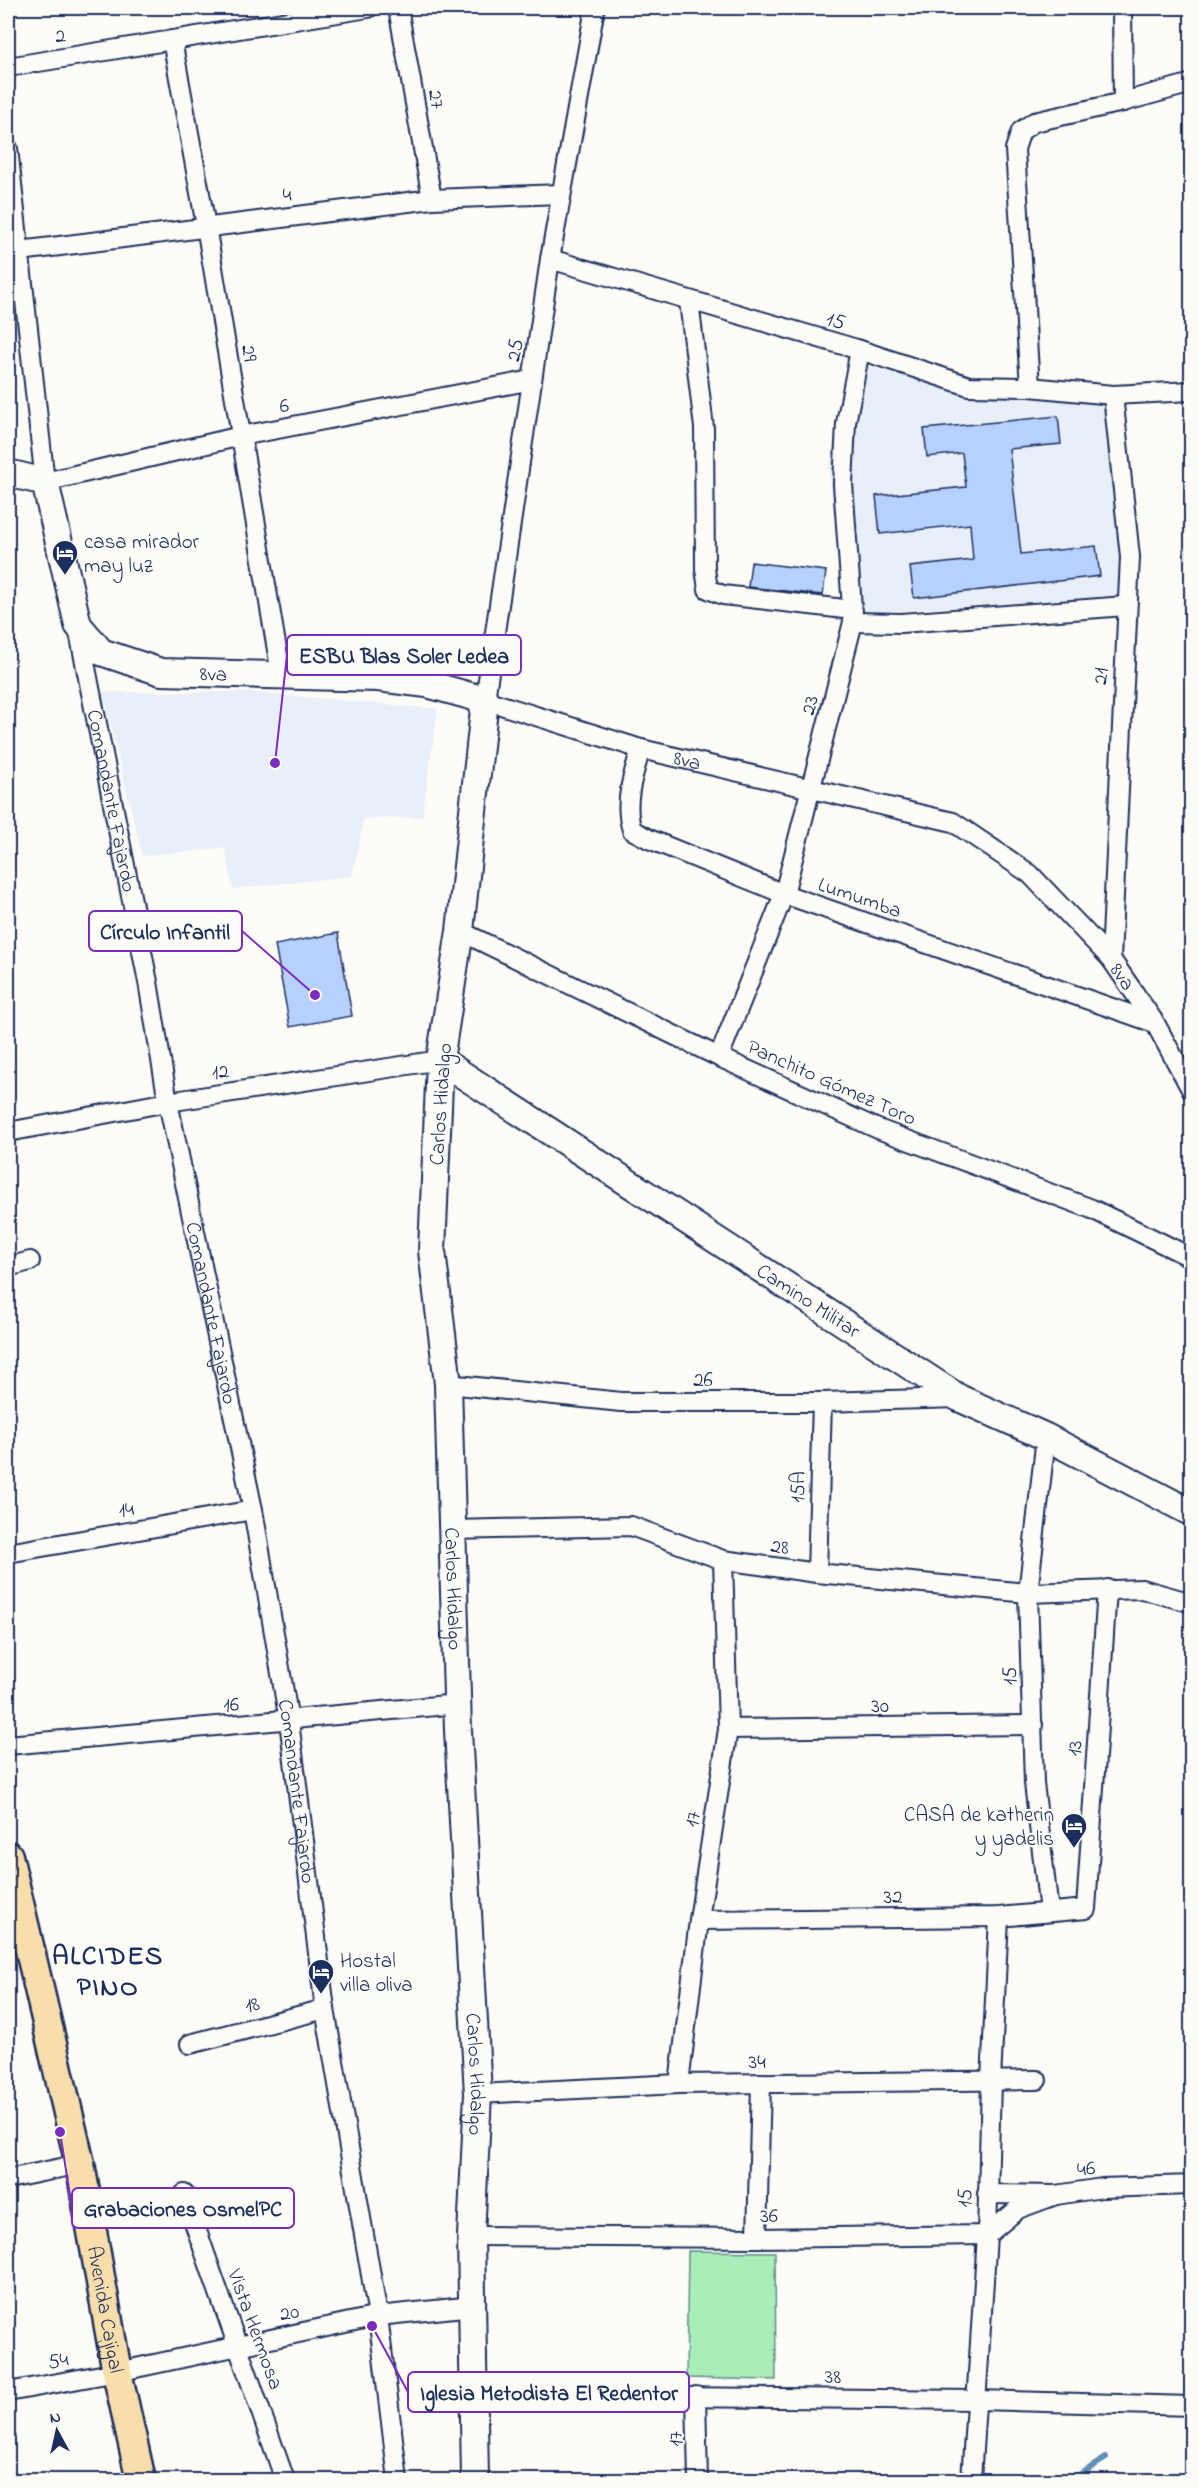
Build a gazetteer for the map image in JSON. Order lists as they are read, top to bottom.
{
  "streets": {
    "main road": [
      "8va",
      "Comandante Fajardo",
      "Carlos Hidalgo",
      "Camino Militar",
      "Avenida Cajigal"
    ],
    "street": [
      "2",
      "27",
      "4",
      "15",
      "25",
      "29",
      "6",
      "21",
      "23",
      "Lumumba",
      "12",
      "Panchito Gómez Toro",
      "26",
      "15A",
      "14",
      "28",
      "16",
      "30",
      "13",
      "17",
      "32",
      "18",
      "34",
      "46",
      "36",
      "20",
      "Vista Hermosa",
      "54",
      "38"
    ]
  },
  "crossings": [
    ["2", "29"],
    ["27", "4"],
    ["4", "25"],
    ["4", "29"],
    ["4", "Comandante Fajardo"],
    ["15", "25"],
    ["15", "21"],
    ["15", "23"],
    ["15", "Camino Militar"],
    ["15", "28"],
    ["15", "30"],
    ["15", "32"],
    ["15", "34"],
    ["15", "46"],
    ["15", "36"],
    ["15", "38"],
    ["25", "6"],
    ["25", "8va"],
    ["25", "Carlos Hidalgo"],
    ["29", "6"],
    ["29", "8va"],
    ["6", "Comandante Fajardo"],
    ["8va", "21"],
    ["8va", "23"],
    ["8va", "Comandante Fajardo"],
    ["8va", "Lumumba"],
    ["8va", "Carlos Hidalgo"],
    ["23", "Lumumba"],
    ["23", "Panchito Gómez Toro"],
    ["Comandante Fajardo", "12"],
    ["Comandante Fajardo", "14"],
    ["Comandante Fajardo", "16"],
    ["Comandante Fajardo", "18"],
    ["Comandante Fajardo", "20"],
    ["12", "Carlos Hidalgo"],
    ["12", "Camino Militar"],
    ["Panchito Gómez Toro", "Carlos Hidalgo"],
    ["Carlos Hidalgo", "Camino Militar"],
    ["Carlos Hidalgo", "26"],
    ["Carlos Hidalgo", "28"],
    ["Carlos Hidalgo", "16"],
    ["Carlos Hidalgo", "34"],
    ["Carlos Hidalgo", "36"],
    ["Carlos Hidalgo", "20"],
    ["Carlos Hidalgo", "38"],
    ["Camino Militar", "26"],
    ["26", "15A"],
    ["15A", "28"],
    ["28", "13"],
    ["28", "17"],
    ["30", "17"],
    ["13", "32"],
    ["17", "32"],
    ["17", "34"],
    ["17", "38"],
    ["Avenida Cajigal", "20"],
    ["Avenida Cajigal", "54"],
    ["20", "Vista Hermosa"],
    ["20", "54"]
  ],
  "districts": ["ALCIDES PINO"],
  "places": {
    "hotel": ["casa mirador may luz", "CASA de katherin y yadelis", "Hostal villa oliva"],
    "other": [
      "ESBU Blas Soler Ledea",
      "Círculo Infantil",
      "Grabaciones OsmelPC",
      "Iglesia Metodista El Redentor"
    ]
  },
  "north": "top"
}
